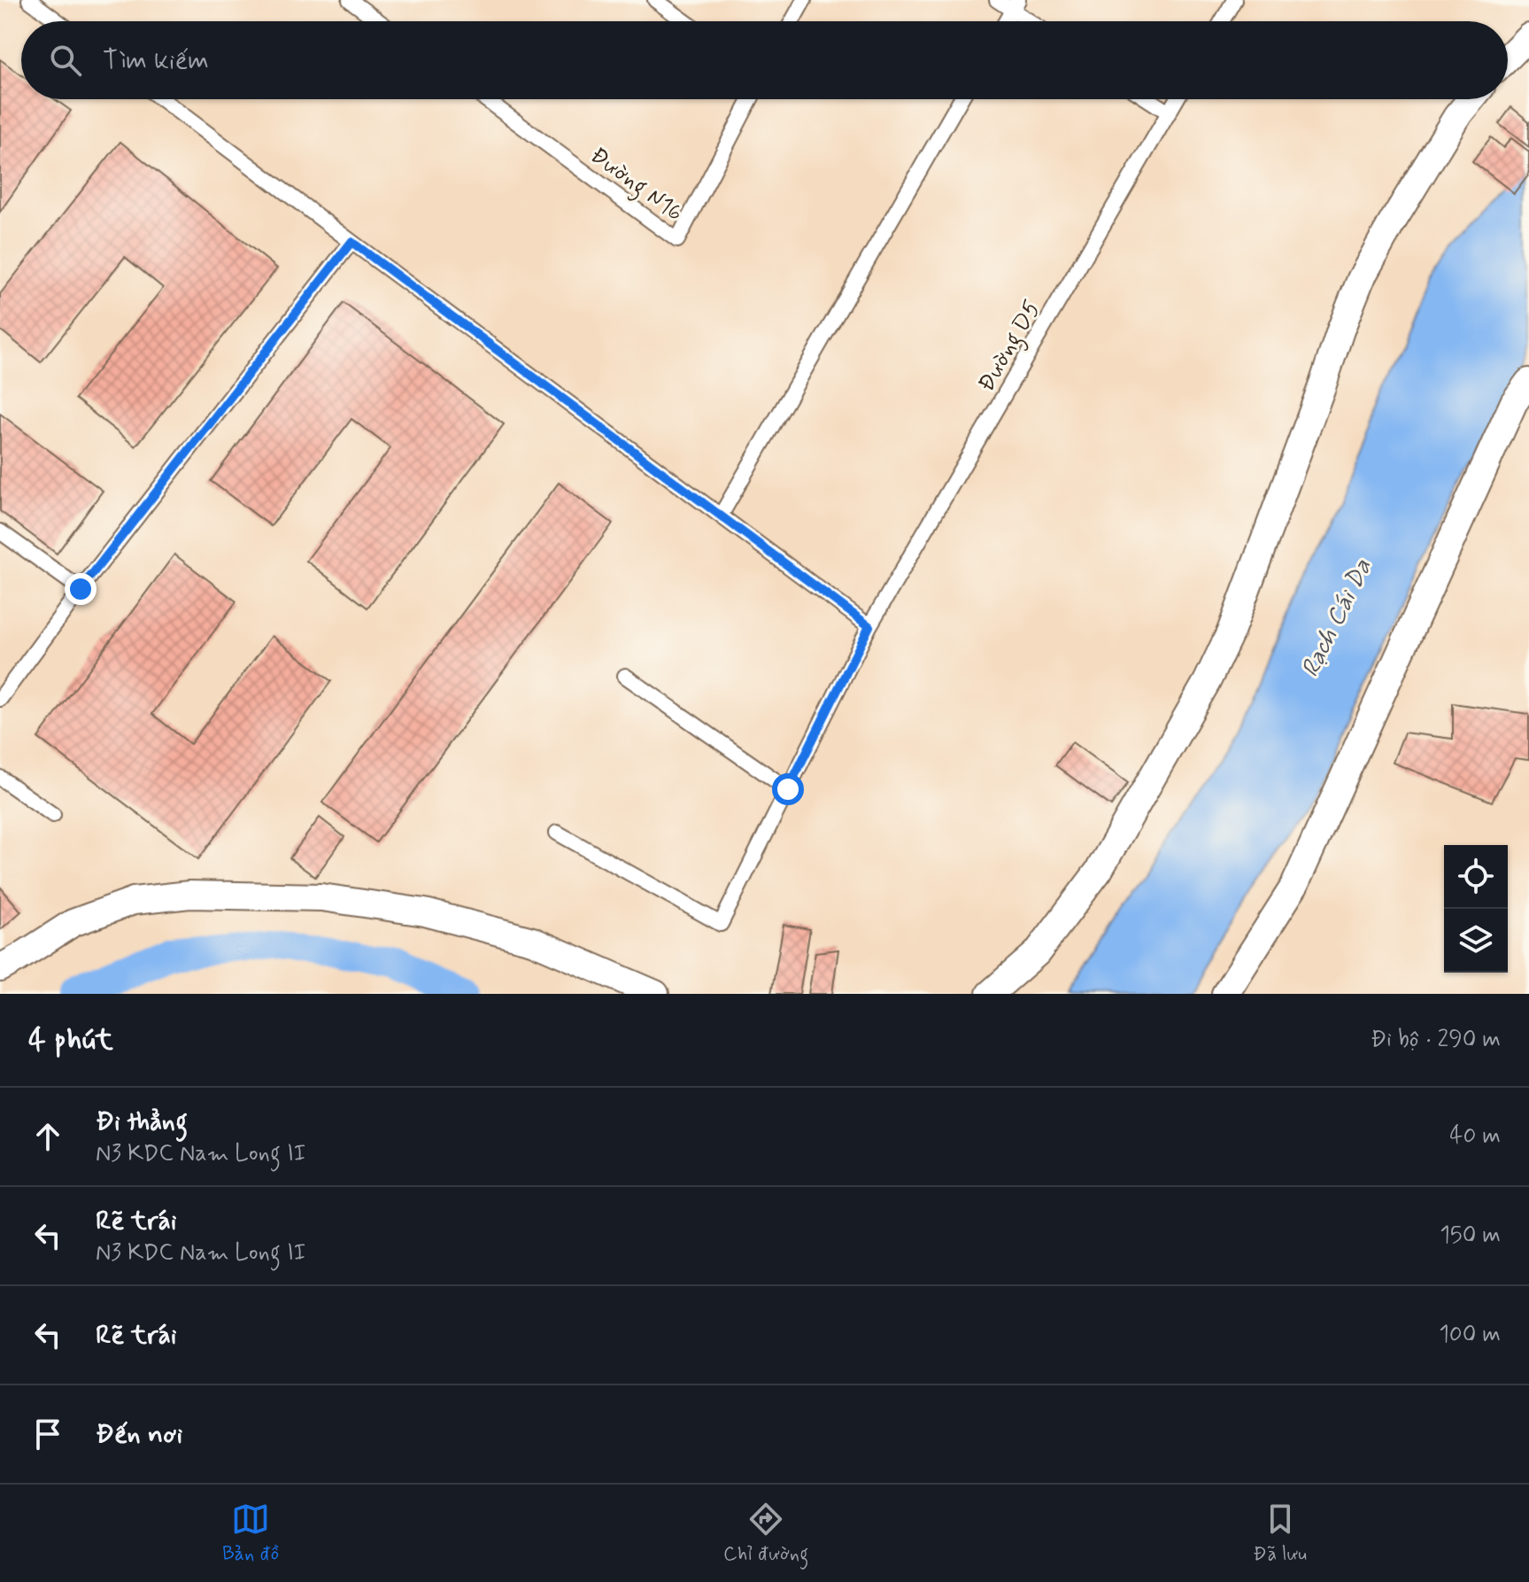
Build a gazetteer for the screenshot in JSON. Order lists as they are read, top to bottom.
{
  "streets": {
    "lane": ["Đường N16", "Đường D5"]
  },
  "water": ["Rạch Cái Da"],
  "page": {
    "search": "Tìm kiếm",
    "heading": ["4 phút", "Đi bộ · 290 m"],
    "list": [
      ["Đi thẳng", "N3 KDC Nam Long II", "40 m"],
      ["Rẽ trái", "N3 KDC Nam Long II", "150 m"],
      ["Rẽ trái", "100 m"],
      "Đến nơi"
    ],
    "nav": ["Bản đồ", "Chỉ đường", "Đã lưu"]
  }
}
